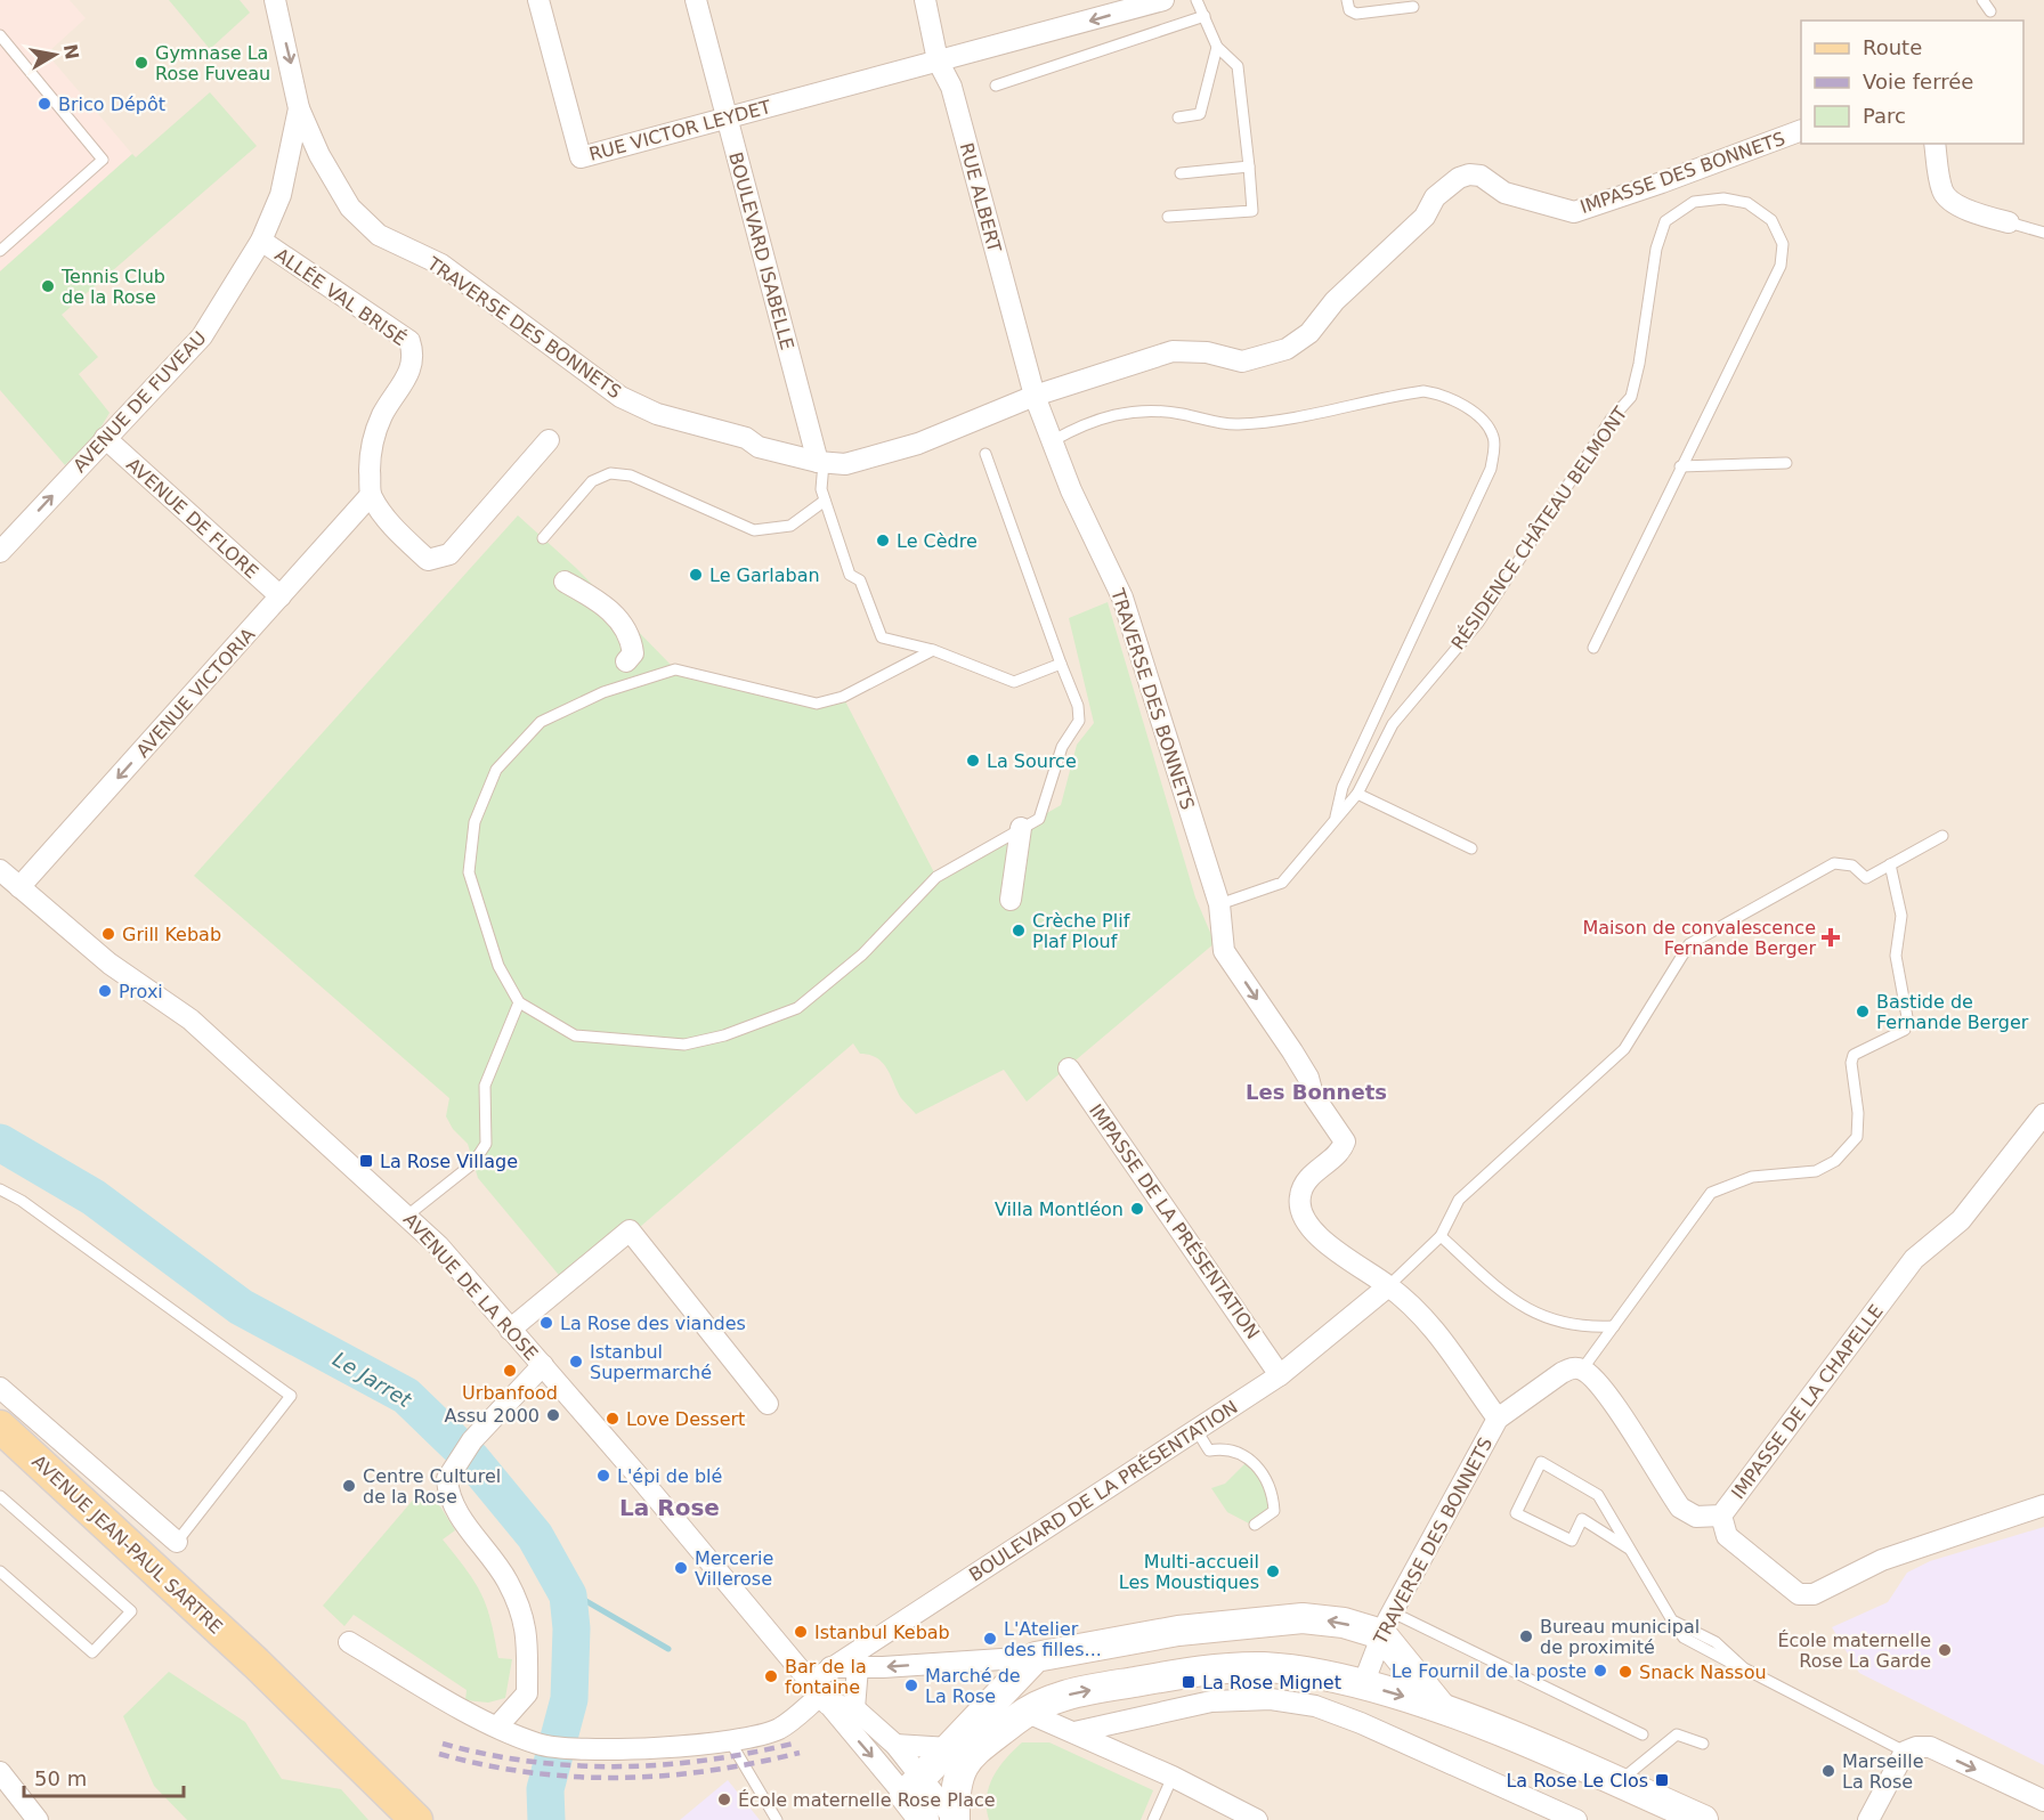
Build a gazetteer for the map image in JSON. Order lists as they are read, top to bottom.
{
  "streets": {
    "main road": ["AVENUE JEAN-PAUL SARTRE"],
    "street": [
      "RUE VICTOR LEYDET",
      "IMPASSE DES BONNETS",
      "RUE ALBERT",
      "BOULEVARD ISABELLE",
      "ALLÉE VAL BRISÉ",
      "TRAVERSE DES BONNETS",
      "AVENUE DE FUVEAU",
      "AVENUE DE FLORE",
      "AVENUE VICTORIA",
      "IMPASSE DE LA PRÉSENTATION",
      "AVENUE DE LA ROSE",
      "IMPASSE DE LA CHAPELLE",
      "BOULEVARD DE LA PRÉSENTATION"
    ],
    "lane": ["RÉSIDENCE CHÂTEAU BELMONT"]
  },
  "crossings": [
    ["RUE VICTOR LEYDET", "RUE ALBERT"],
    ["RUE VICTOR LEYDET", "BOULEVARD ISABELLE"],
    ["IMPASSE DES BONNETS", "RUE ALBERT"],
    ["IMPASSE DES BONNETS", "TRAVERSE DES BONNETS"],
    ["RUE ALBERT", "TRAVERSE DES BONNETS"],
    ["BOULEVARD ISABELLE", "TRAVERSE DES BONNETS"],
    ["ALLÉE VAL BRISÉ", "AVENUE DE FUVEAU"],
    ["ALLÉE VAL BRISÉ", "AVENUE VICTORIA"],
    ["TRAVERSE DES BONNETS", "AVENUE DE FUVEAU"],
    ["TRAVERSE DES BONNETS", "RÉSIDENCE CHÂTEAU BELMONT"],
    ["TRAVERSE DES BONNETS", "BOULEVARD DE LA PRÉSENTATION"],
    ["AVENUE DE FUVEAU", "AVENUE DE FLORE"],
    ["AVENUE DE FLORE", "AVENUE VICTORIA"],
    ["AVENUE VICTORIA", "AVENUE DE LA ROSE"],
    ["IMPASSE DE LA PRÉSENTATION", "BOULEVARD DE LA PRÉSENTATION"],
    ["AVENUE DE LA ROSE", "BOULEVARD DE LA PRÉSENTATION"]
  ],
  "one_way": ["AVENUE VICTORIA"],
  "districts": ["Les Bonnets", "La Rose"],
  "water": ["Le Jarret"],
  "places": {
    "other": [
      "Gymnase La Rose Fuveau",
      "Brico Dépôt",
      "Tennis Club de la Rose",
      "Le Cèdre",
      "Le Garlaban",
      "La Source",
      "Crèche Plif Plaf Plouf",
      "Grill Kebab",
      "Proxi",
      "Bastide de Fernande Berger",
      "Villa Montléon",
      "La Rose des viandes",
      "Istanbul Supermarché",
      "Urbanfood",
      "Assu 2000",
      "Love Dessert",
      "L'épi de blé",
      "Centre Culturel de la Rose",
      "Mercerie Villerose",
      "Multi-accueil Les Moustiques",
      "Istanbul Kebab",
      "Bureau municipal de proximité",
      "L'Atelier des filles...",
      "École maternelle Rose La Garde",
      "Le Fournil de la poste",
      "Snack Nassou",
      "Bar de la fontaine",
      "Marché de La Rose",
      "Marseille La Rose",
      "École maternelle Rose Place"
    ],
    "health": ["Maison de convalescence Fernande Berger"],
    "transit": ["La Rose Village", "La Rose Mignet", "La Rose Le Clos"]
  },
  "legend": ["Route", "Voie ferrée", "Parc"],
  "scale_bar": "50 m",
  "north": "right"
}
